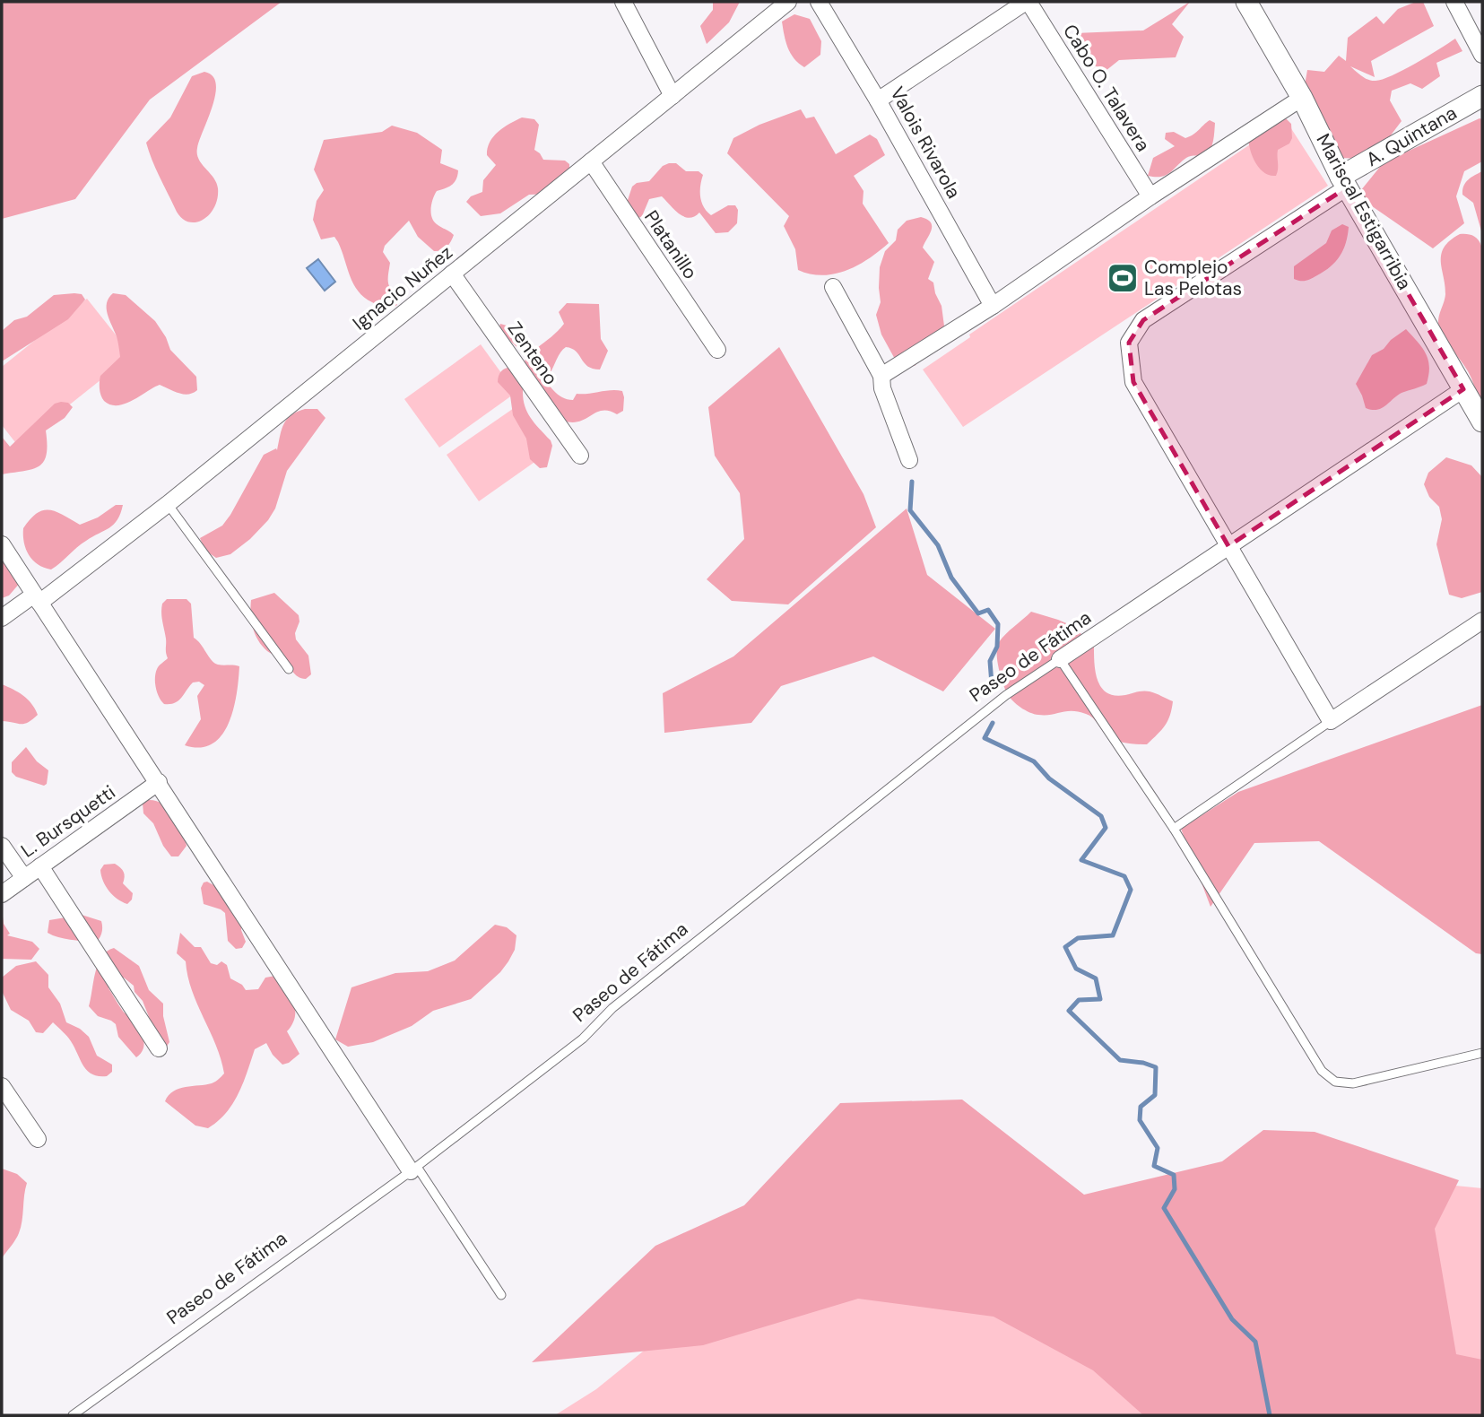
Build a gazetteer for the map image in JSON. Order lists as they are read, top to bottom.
{
  "streets": {
    "street": [
      "Cabo O. Talavera",
      "A. Quintana",
      "Valois Rivarola",
      "Mariscal Estigarribia",
      "Platanillo",
      "Ignacio Nuñez",
      "Zenteno",
      "Paseo de Fátima",
      "L. Bursquetti"
    ]
  },
  "crossings": [
    ["A. Quintana", "Mariscal Estigarribia"],
    ["Mariscal Estigarribia", "Paseo de Fátima"],
    ["Platanillo", "Ignacio Nuñez"],
    ["Ignacio Nuñez", "Zenteno"]
  ],
  "places": {
    "sports": ["Complejo Las Pelotas"]
  }
}
